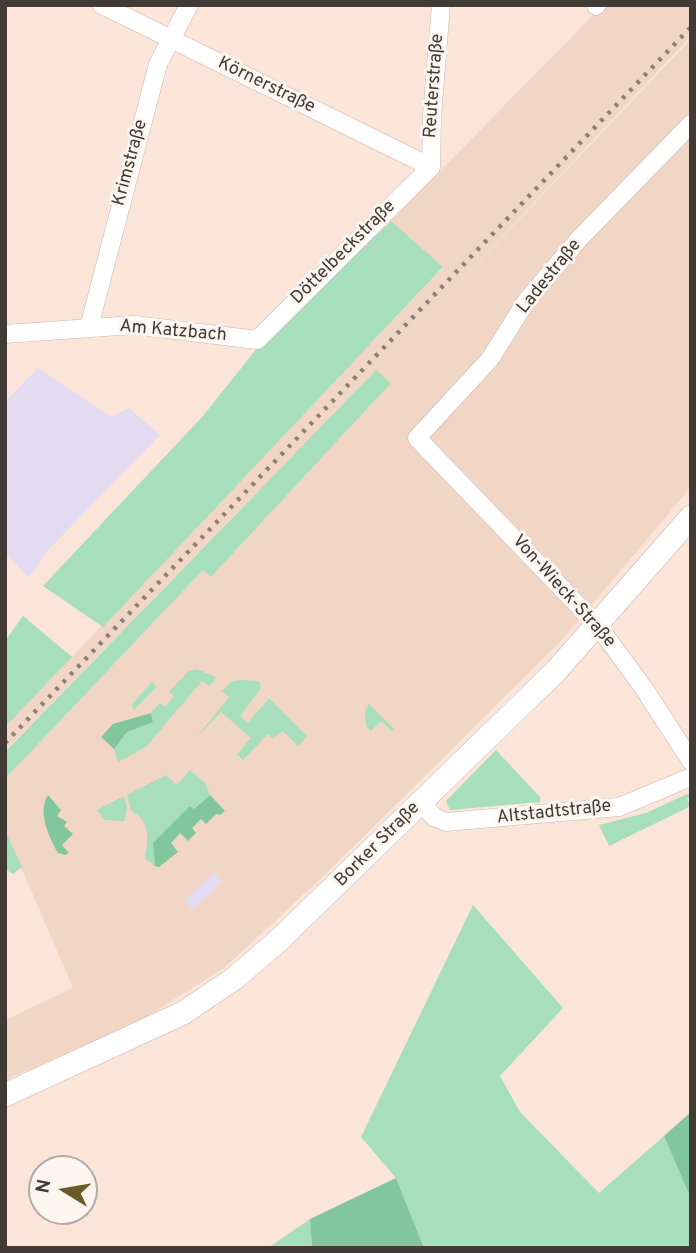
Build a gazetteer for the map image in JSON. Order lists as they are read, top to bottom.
{
  "streets": {
    "main road": ["Borker Straße"],
    "street": [
      "Körnerstraße",
      "Reuterstraße",
      "Krimstraße",
      "Döttelbeckstraße",
      "Ladestraße",
      "Am Katzbach",
      "Von-Wieck-Straße",
      "Altstadtstraße"
    ]
  },
  "crossings": [
    ["Körnerstraße", "Reuterstraße"],
    ["Körnerstraße", "Krimstraße"],
    ["Körnerstraße", "Döttelbeckstraße"],
    ["Reuterstraße", "Döttelbeckstraße"],
    ["Krimstraße", "Am Katzbach"],
    ["Döttelbeckstraße", "Am Katzbach"],
    ["Ladestraße", "Von-Wieck-Straße"],
    ["Von-Wieck-Straße", "Borker Straße"],
    ["Altstadtstraße", "Borker Straße"]
  ],
  "north": "left"
}
